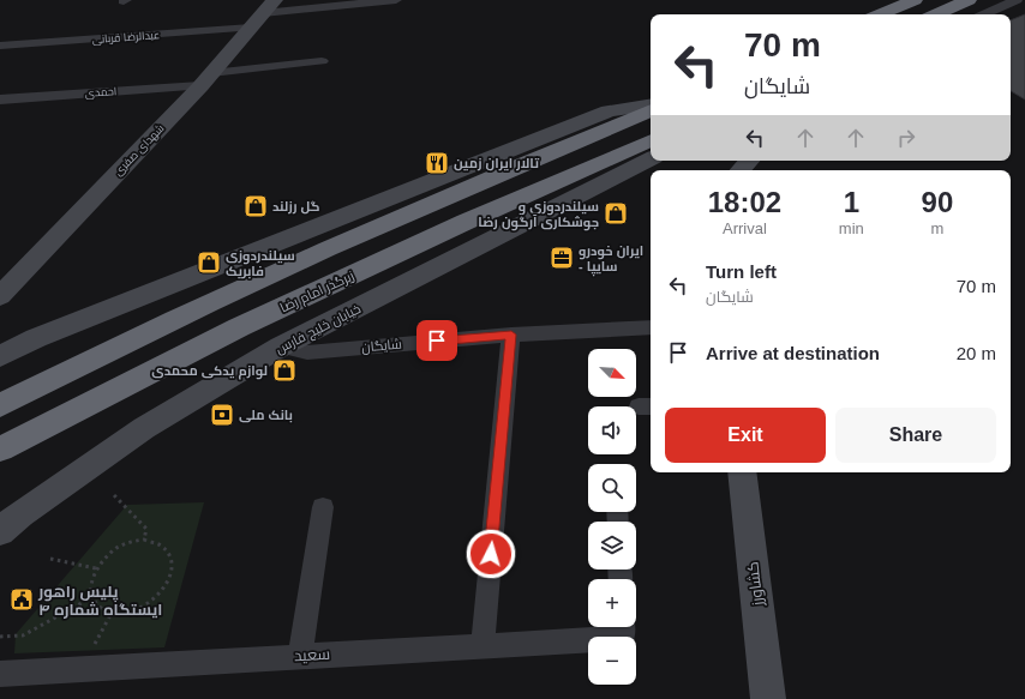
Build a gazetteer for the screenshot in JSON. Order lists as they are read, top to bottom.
{
  "streets": {
    "highway": ["زیرگذر امام رضا"],
    "main road": ["شهدای صفری", "خیابان خلیج فارس", "کشاورز"],
    "street": [
      "عبدالرضا قربانی",
      "احمدی",
      "شایگان",
      "سعید"
    ]
  },
  "crossings": [
    ["عبدالرضا قربانی", "شهدای صفری"],
    ["احمدی", "شهدای صفری"],
    ["زیرگذر امام رضا", "خیابان خلیج فارس"],
    ["خیابان خلیج فارس", "شایگان"]
  ],
  "places": {
    "restaurant": ["تالار ایران زمین"],
    "shop": [
      "گل رزلند",
      "سیلندردوزی و جوشکاری آرگون رضا",
      "سیلندردوزی فابریک",
      "لوازم یدکی محمدی"
    ],
    "office": ["ایران خودرو - سایپا"],
    "bank": ["بانک ملی"],
    "public building": ["پلیس راهور ایستگاه شماره ۴"]
  },
  "north": "bottom right",
  "page": {
    "turn": ["70 m", "شایگان"],
    "eta": [
      "18:02",
      "Arrival",
      "1",
      "min",
      "90",
      "m"
    ],
    "list": [
      {
        "name": "Turn left",
        "note": "شایگان",
        "value": "70 m"
      },
      {
        "name": "Arrive at destination",
        "value": "20 m"
      }
    ],
    "map_buttons": ["+", "−"],
    "buttons": ["Exit", "Share"]
  }
}
